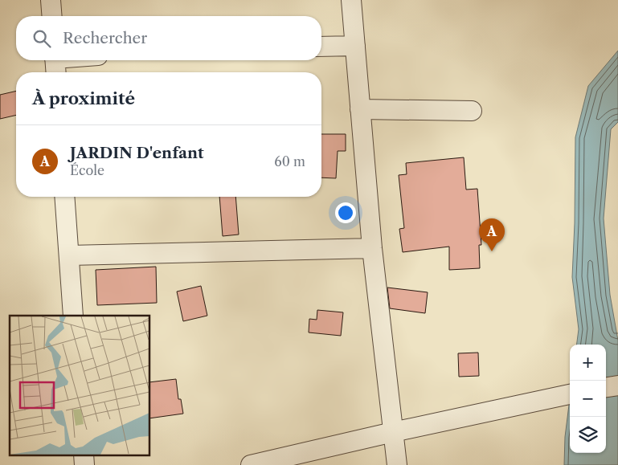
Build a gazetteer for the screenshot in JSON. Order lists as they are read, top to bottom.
{
  "page": {
    "search": "Rechercher",
    "heading": "À proximité",
    "list": [
      {
        "mark": "A",
        "name": "JARDIN D'enfant",
        "note": "École",
        "value": "60 m"
      }
    ],
    "pins": "A",
    "map_buttons": ["+", "−"]
  }
}
